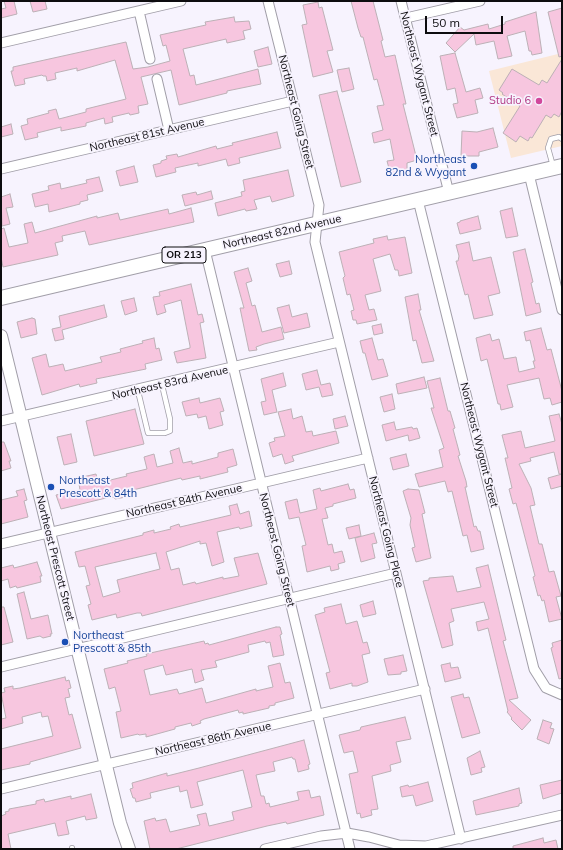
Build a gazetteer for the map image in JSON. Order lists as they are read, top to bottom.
{
  "streets": {
    "main road": ["Northeast 82nd Avenue", "OR 213"],
    "street": [
      "Northeast Wygant Street",
      "Northeast Going Street",
      "Northeast 81st Avenue",
      "Northeast 83rd Avenue",
      "Northeast 84th Avenue",
      "Northeast Going Place",
      "Northeast Prescott Street",
      "Northeast 86th Avenue"
    ]
  },
  "crossings": [
    ["Northeast Wygant Street", "Northeast 82nd Avenue"],
    ["Northeast Going Street", "Northeast 81st Avenue"],
    ["Northeast Going Street", "Northeast 82nd Avenue"],
    ["Northeast Going Street", "Northeast 83rd Avenue"],
    ["Northeast Going Street", "Northeast 84th Avenue"],
    ["Northeast Going Street", "Northeast Going Place"],
    ["Northeast Going Street", "Northeast 86th Avenue"],
    ["Northeast 82nd Avenue", "Northeast Going Place"],
    ["Northeast 83rd Avenue", "Northeast Going Place"],
    ["Northeast 83rd Avenue", "Northeast Prescott Street"],
    ["Northeast 84th Avenue", "Northeast Going Place"],
    ["Northeast 84th Avenue", "Northeast Prescott Street"],
    ["Northeast Going Place", "Northeast 86th Avenue"],
    ["Northeast Prescott Street", "Northeast 86th Avenue"]
  ],
  "places": [
    "Studio 6",
    "Northeast 82nd & Wygant",
    "Northeast Prescott & 84th",
    "Northeast Prescott & 85th"
  ],
  "scale_bar": "50 m"
}
